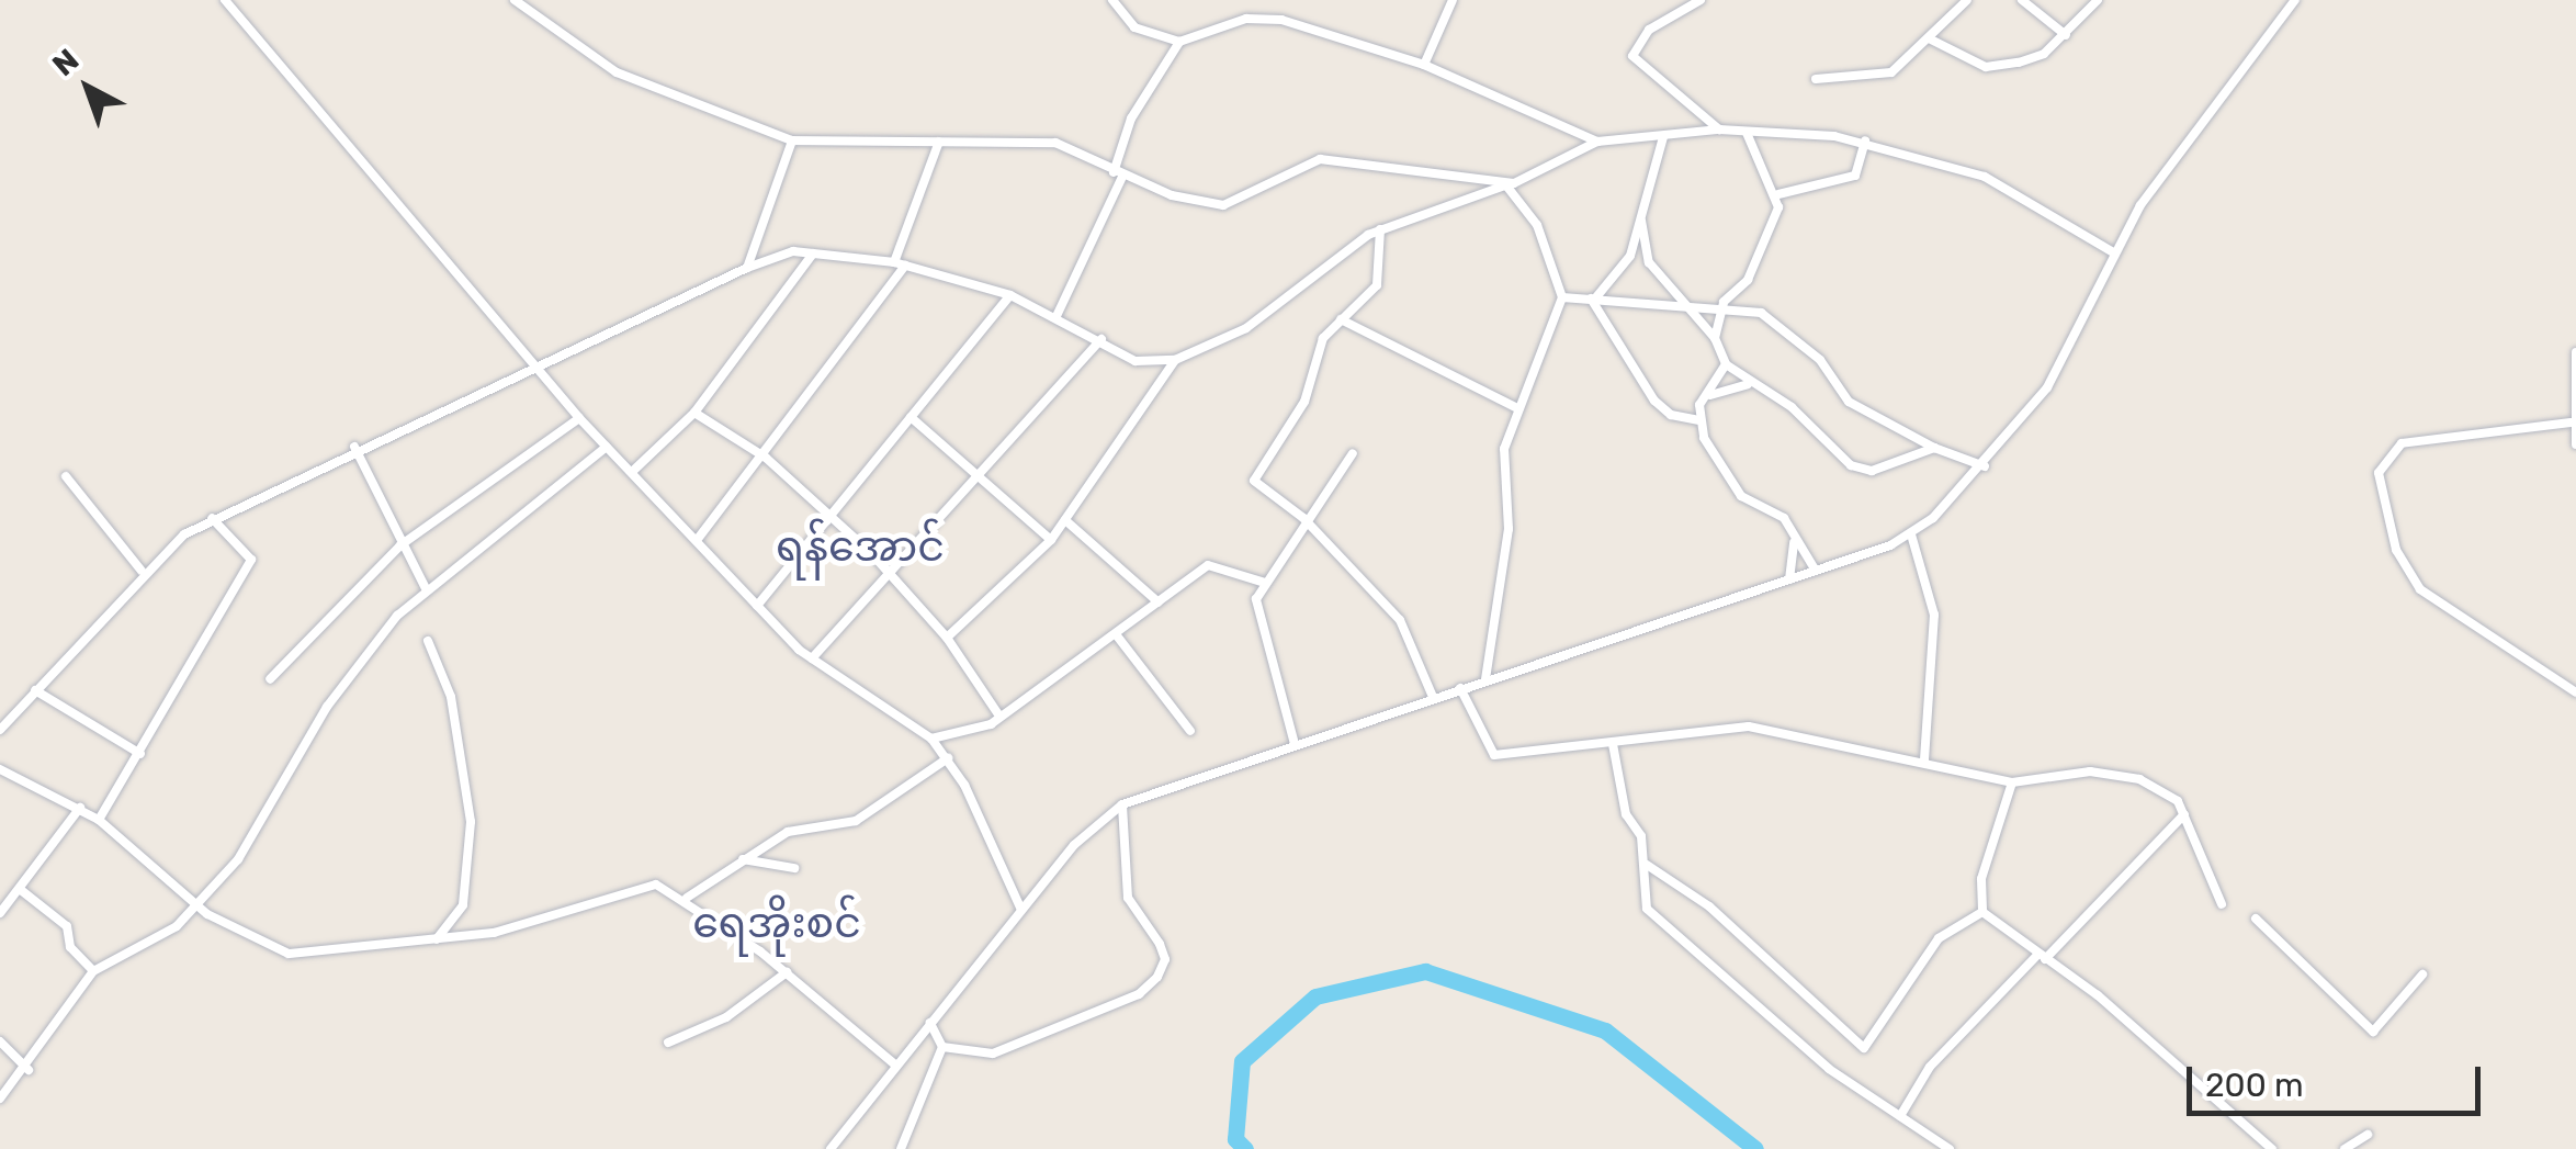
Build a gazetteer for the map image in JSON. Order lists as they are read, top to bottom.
{
  "districts": ["ရန်အောင်", "ရေအိုးစင်"],
  "scale_bar": "200 m",
  "north": "top left"
}
